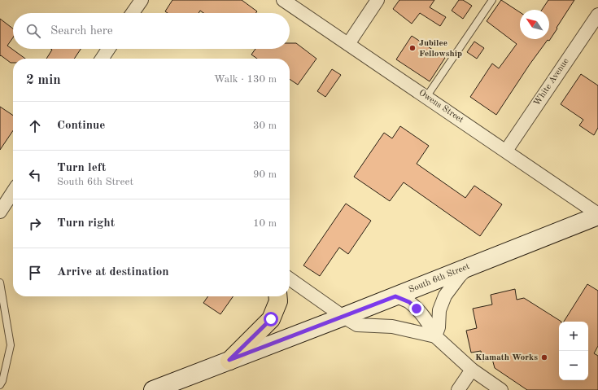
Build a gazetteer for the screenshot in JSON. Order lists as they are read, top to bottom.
{
  "streets": {
    "main road": ["South 6th Street"],
    "street": ["White Avenue", "Owens Street"]
  },
  "crossings": [
    ["White Avenue", "Owens Street"],
    ["Owens Street", "South 6th Street"]
  ],
  "places": ["Jubilee Fellowship", "Klamath Works"],
  "north": "top left",
  "page": {
    "search": "Search here",
    "heading": ["2 min", "Walk · 130 m"],
    "list": [
      ["Continue", "30 m"],
      ["Turn left", "South 6th Street", "90 m"],
      ["Turn right", "10 m"],
      "Arrive at destination"
    ],
    "map_buttons": ["+", "−"]
  }
}
